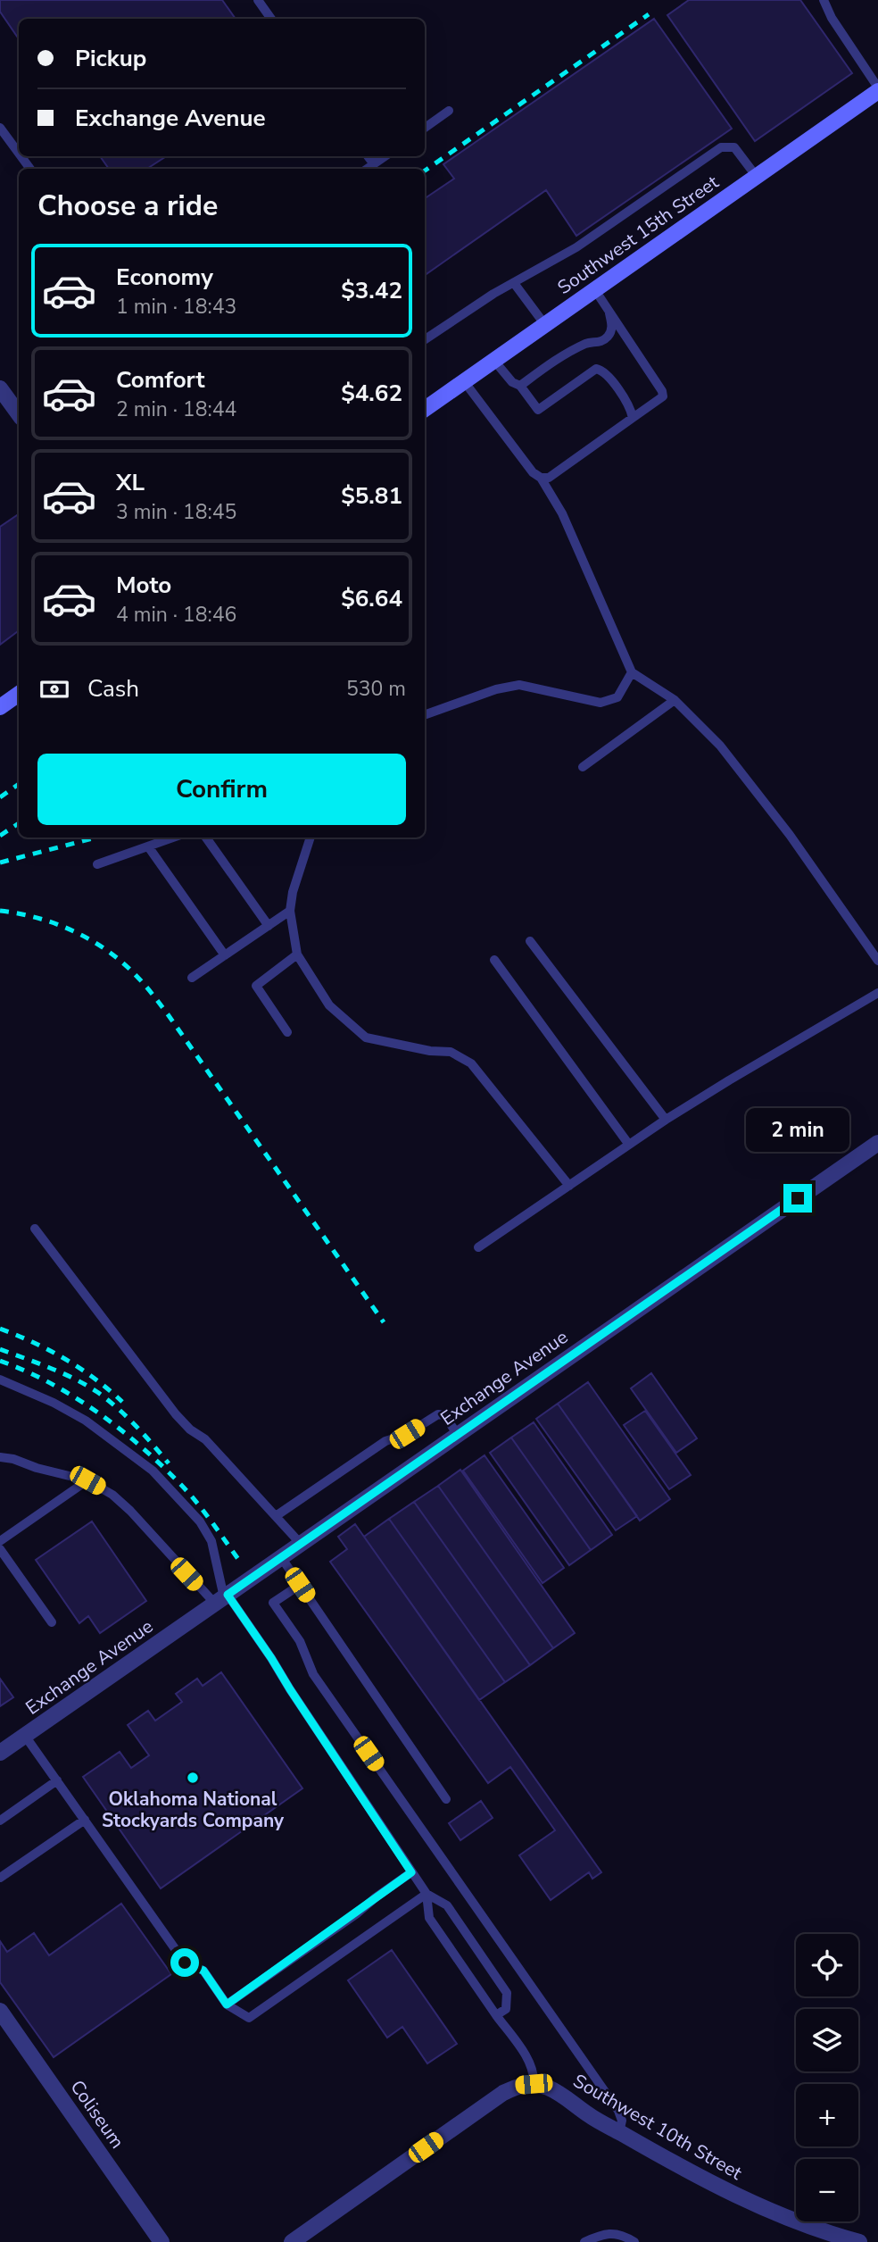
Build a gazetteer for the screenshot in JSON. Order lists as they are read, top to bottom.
{
  "streets": {
    "main road": ["Southwest 15th Street"],
    "street": ["Exchange Avenue", "Coliseum", "Southwest 10th Street"]
  },
  "places": ["Oklahoma National Stockyards Company"],
  "page": {
    "banner": ["Pickup", "Exchange Avenue"],
    "heading": "Choose a ride",
    "list": [
      {
        "name": "Economy",
        "note": "1 min · 18:43",
        "value": "$3.42"
      },
      {
        "name": "Comfort",
        "note": "2 min · 18:44",
        "value": "$4.62"
      },
      {
        "name": "XL",
        "note": "3 min · 18:45",
        "value": "$5.81"
      },
      {
        "name": "Moto",
        "note": "4 min · 18:46",
        "value": "$6.64"
      }
    ],
    "pay": ["Cash", "530 m"],
    "buttons": "Confirm",
    "bubble": "2 min",
    "map_buttons": ["+", "−"]
  }
}
